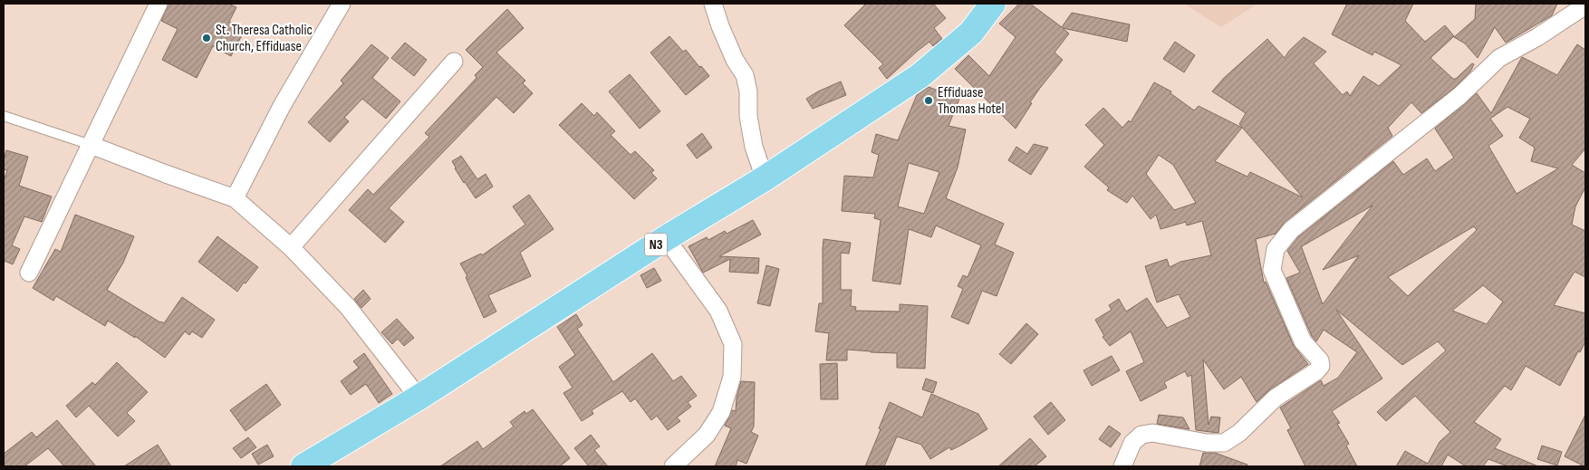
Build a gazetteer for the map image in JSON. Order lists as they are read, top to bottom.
{
  "streets": {
    "main road": ["N3"]
  },
  "places": ["St. Theresa Catholic Church, Effiduase", "Effiduase Thomas Hotel"]
}
